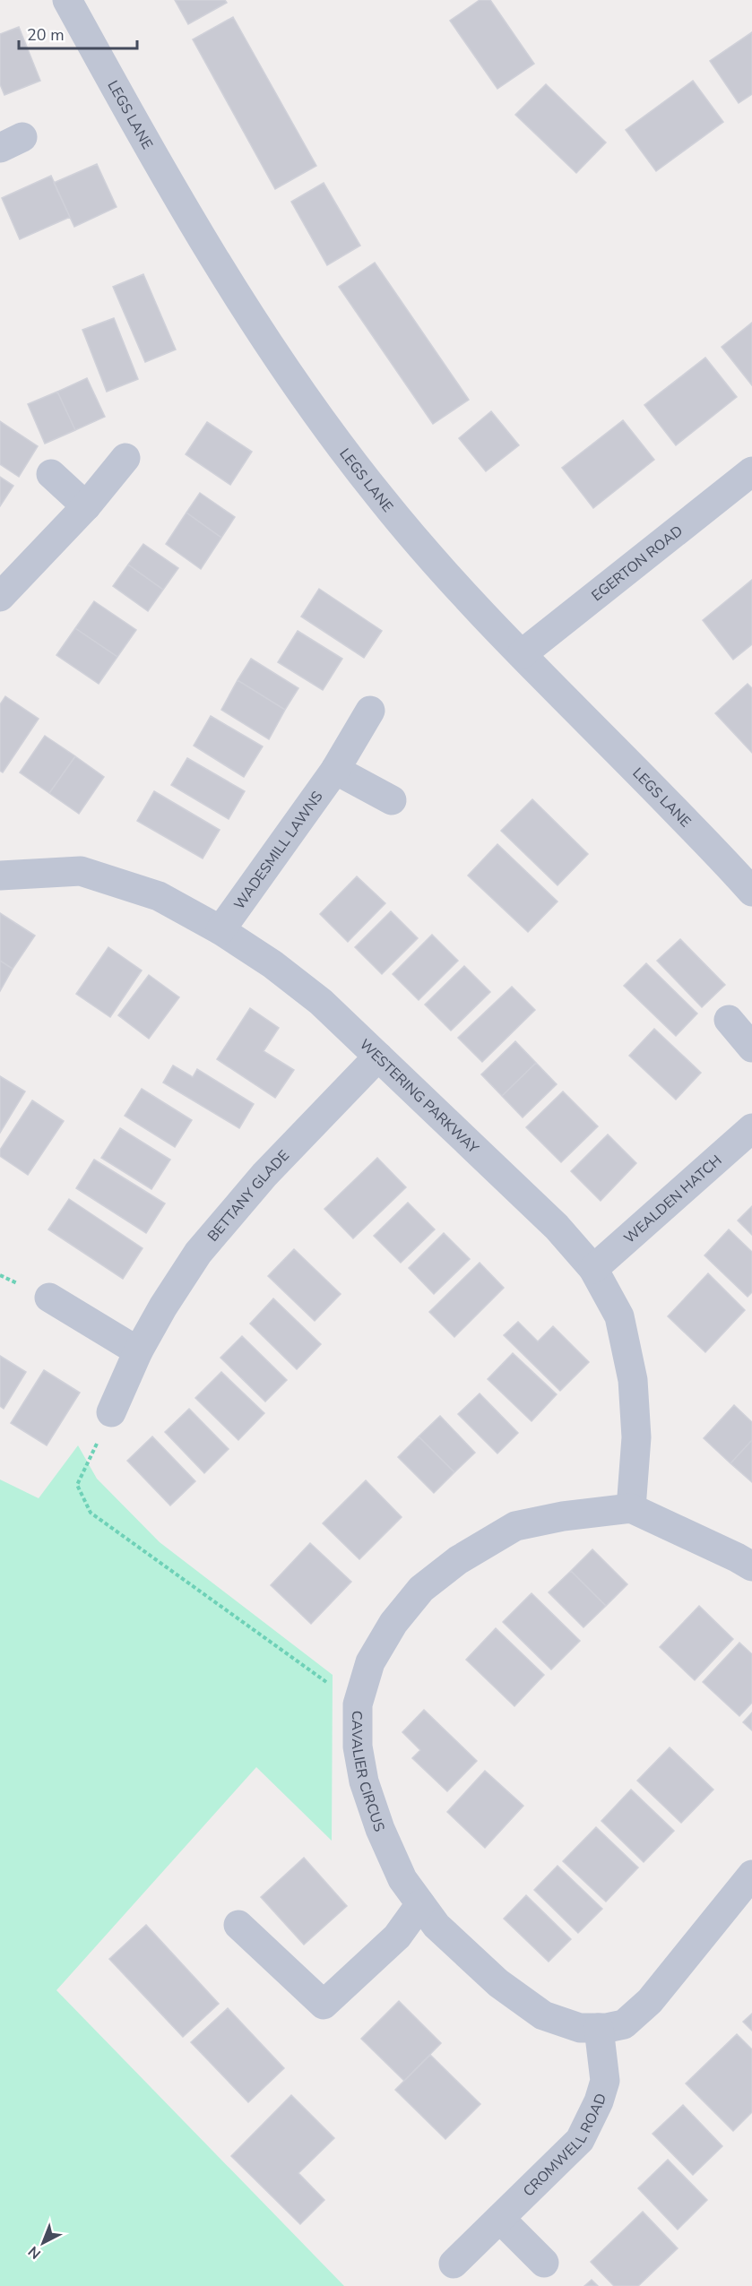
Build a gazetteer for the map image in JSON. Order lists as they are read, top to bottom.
{
  "streets": {
    "street": [
      "LEGS LANE",
      "EGERTON ROAD",
      "WADESMILL LAWNS",
      "WESTERING PARKWAY",
      "BETTANY GLADE",
      "WEALDEN HATCH",
      "CAVALIER CIRCUS",
      "CROMWELL ROAD"
    ]
  },
  "crossings": [
    ["LEGS LANE", "EGERTON ROAD"],
    ["WADESMILL LAWNS", "WESTERING PARKWAY"],
    ["WESTERING PARKWAY", "BETTANY GLADE"],
    ["WESTERING PARKWAY", "WEALDEN HATCH"],
    ["WESTERING PARKWAY", "CAVALIER CIRCUS"],
    ["CAVALIER CIRCUS", "CROMWELL ROAD"]
  ],
  "scale_bar": "20 m",
  "north": "bottom left"
}
